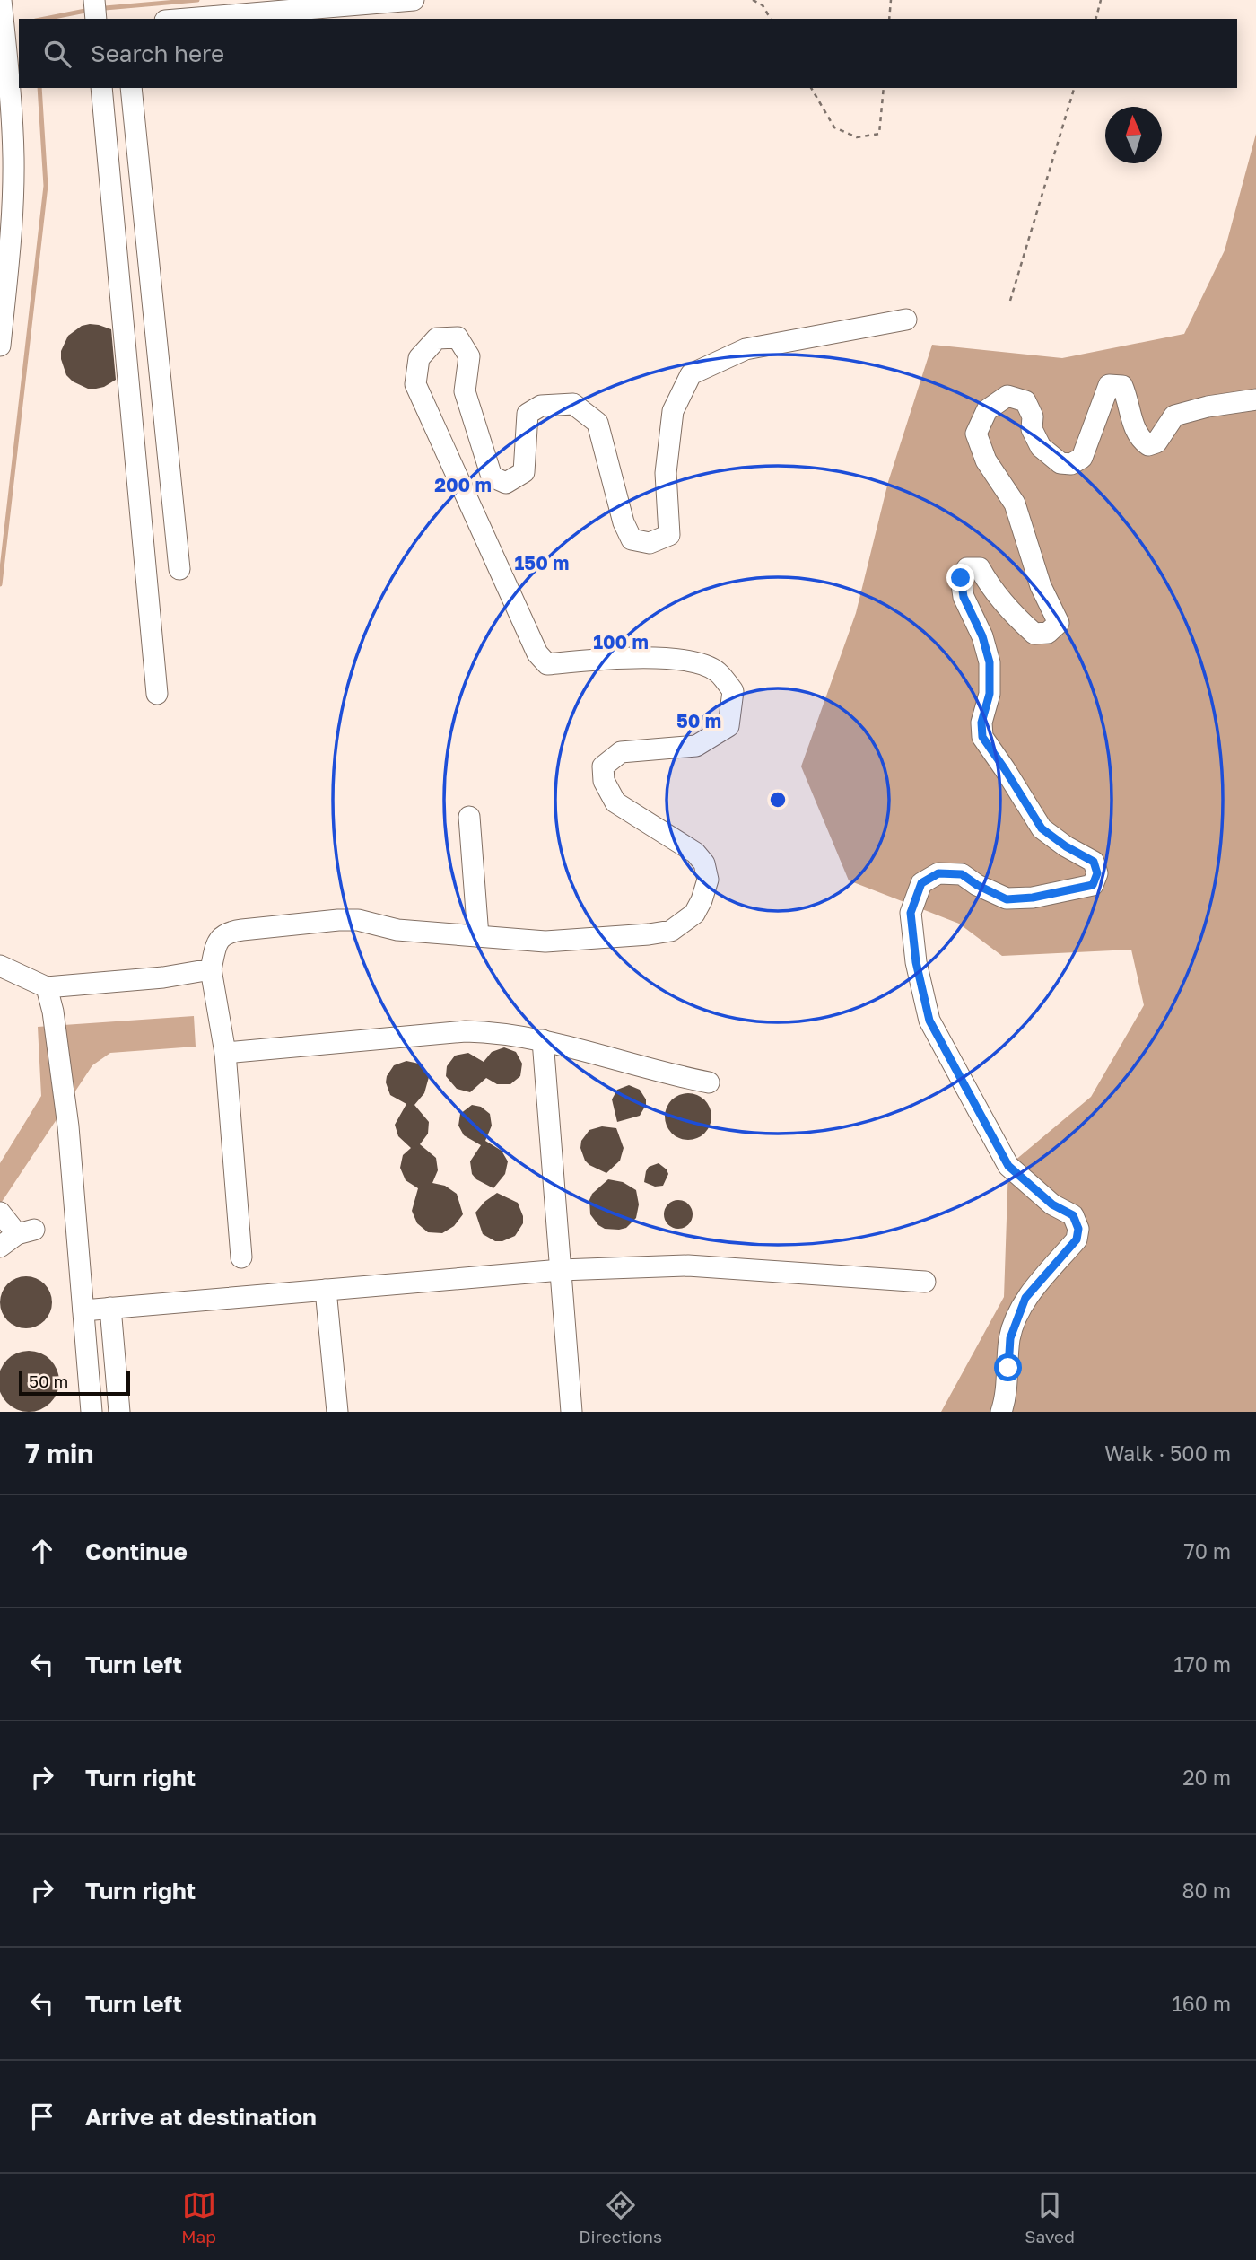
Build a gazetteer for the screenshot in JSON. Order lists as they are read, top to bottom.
{
  "scale_bar": "50 m",
  "north": "top",
  "page": {
    "search": "Search here",
    "scale": "50 m",
    "heading": ["7 min", "Walk · 500 m"],
    "list": [
      ["Continue", "70 m"],
      ["Turn left", "170 m"],
      ["Turn right", "20 m"],
      ["Turn right", "80 m"],
      ["Turn left", "160 m"],
      "Arrive at destination"
    ],
    "nav": ["Map", "Directions", "Saved"]
  },
  "rings": [
    "200 m",
    "150 m",
    "100 m",
    "50 m"
  ]
}
